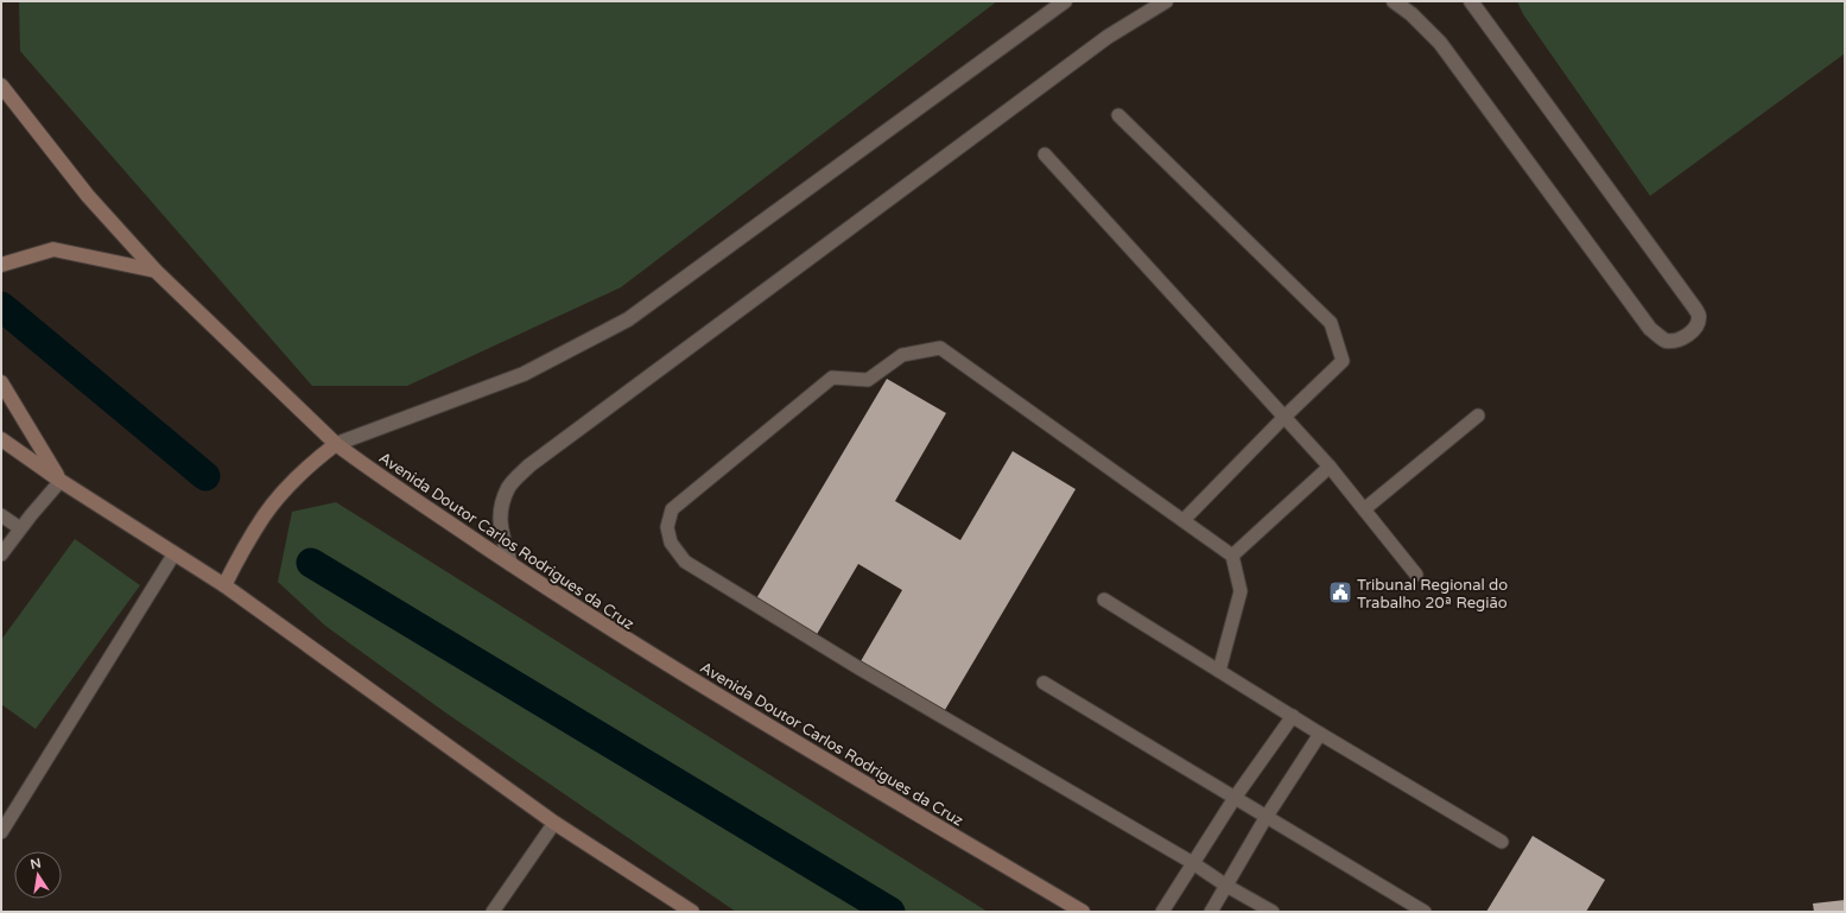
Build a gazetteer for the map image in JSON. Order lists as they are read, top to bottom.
{
  "streets": {
    "main road": ["Avenida Doutor Carlos Rodrigues da Cruz"]
  },
  "places": {
    "public building": ["Tribunal Regional do Trabalho 20ª Região"]
  },
  "north": "top"
}
